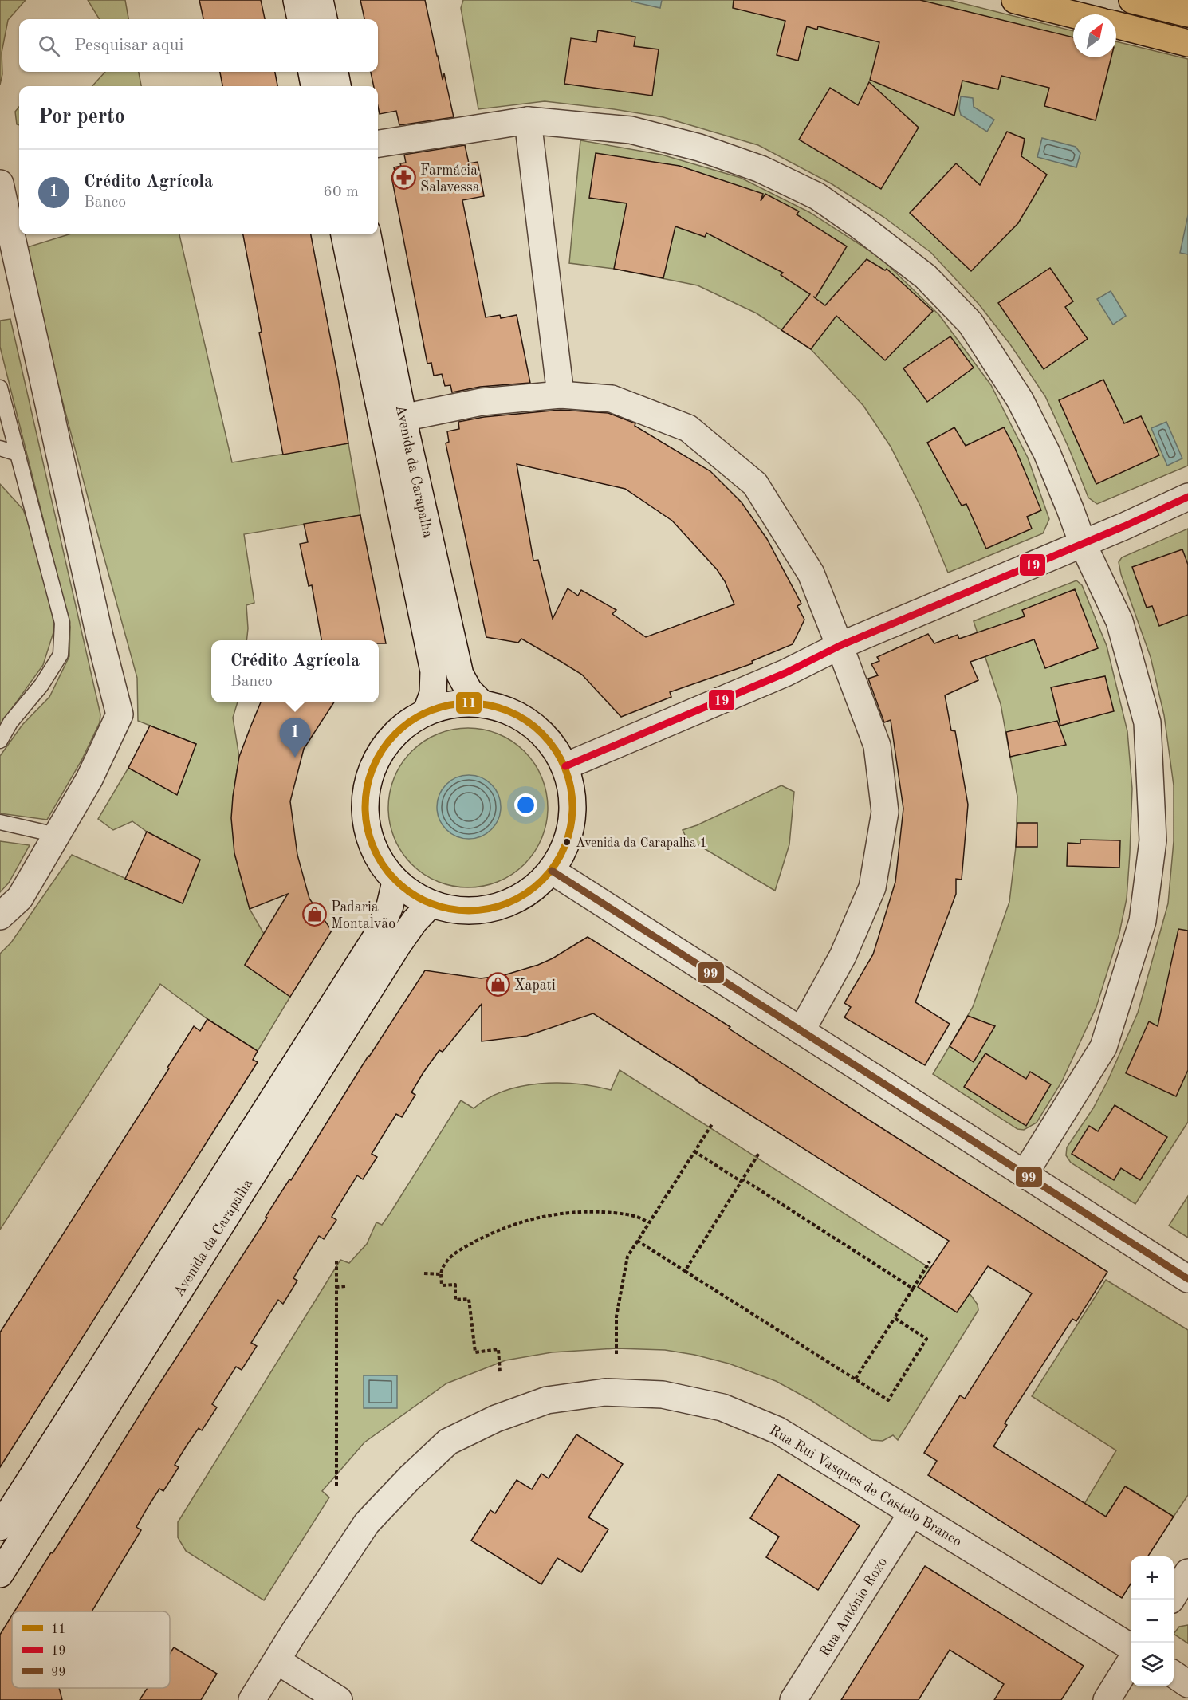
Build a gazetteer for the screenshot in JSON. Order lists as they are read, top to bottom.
{
  "streets": {
    "street": ["Avenida da Carapalha", "Rua Rui Vasques de Castelo Branco", "Rua António Roxo"]
  },
  "crossings": [
    ["Rua Rui Vasques de Castelo Branco", "Rua António Roxo"]
  ],
  "places": {
    "pharmacy": ["Farmácia Salavessa"],
    "other": ["Avenida da Carapalha 1"],
    "shop": ["Padaria Montalvão", "Xapati"]
  },
  "lines": ["transit line 19", "transit line 11", "transit line 99"],
  "legend": ["11", "19", "99"],
  "north": "top right",
  "page": {
    "search": "Pesquisar aqui",
    "heading": "Por perto",
    "list": [
      {
        "mark": "1",
        "name": "Crédito Agrícola",
        "note": "Banco",
        "value": "60 m"
      }
    ],
    "popup": ["Crédito Agrícola", "Banco"],
    "pins": "1",
    "map_buttons": ["+", "−"]
  }
}
